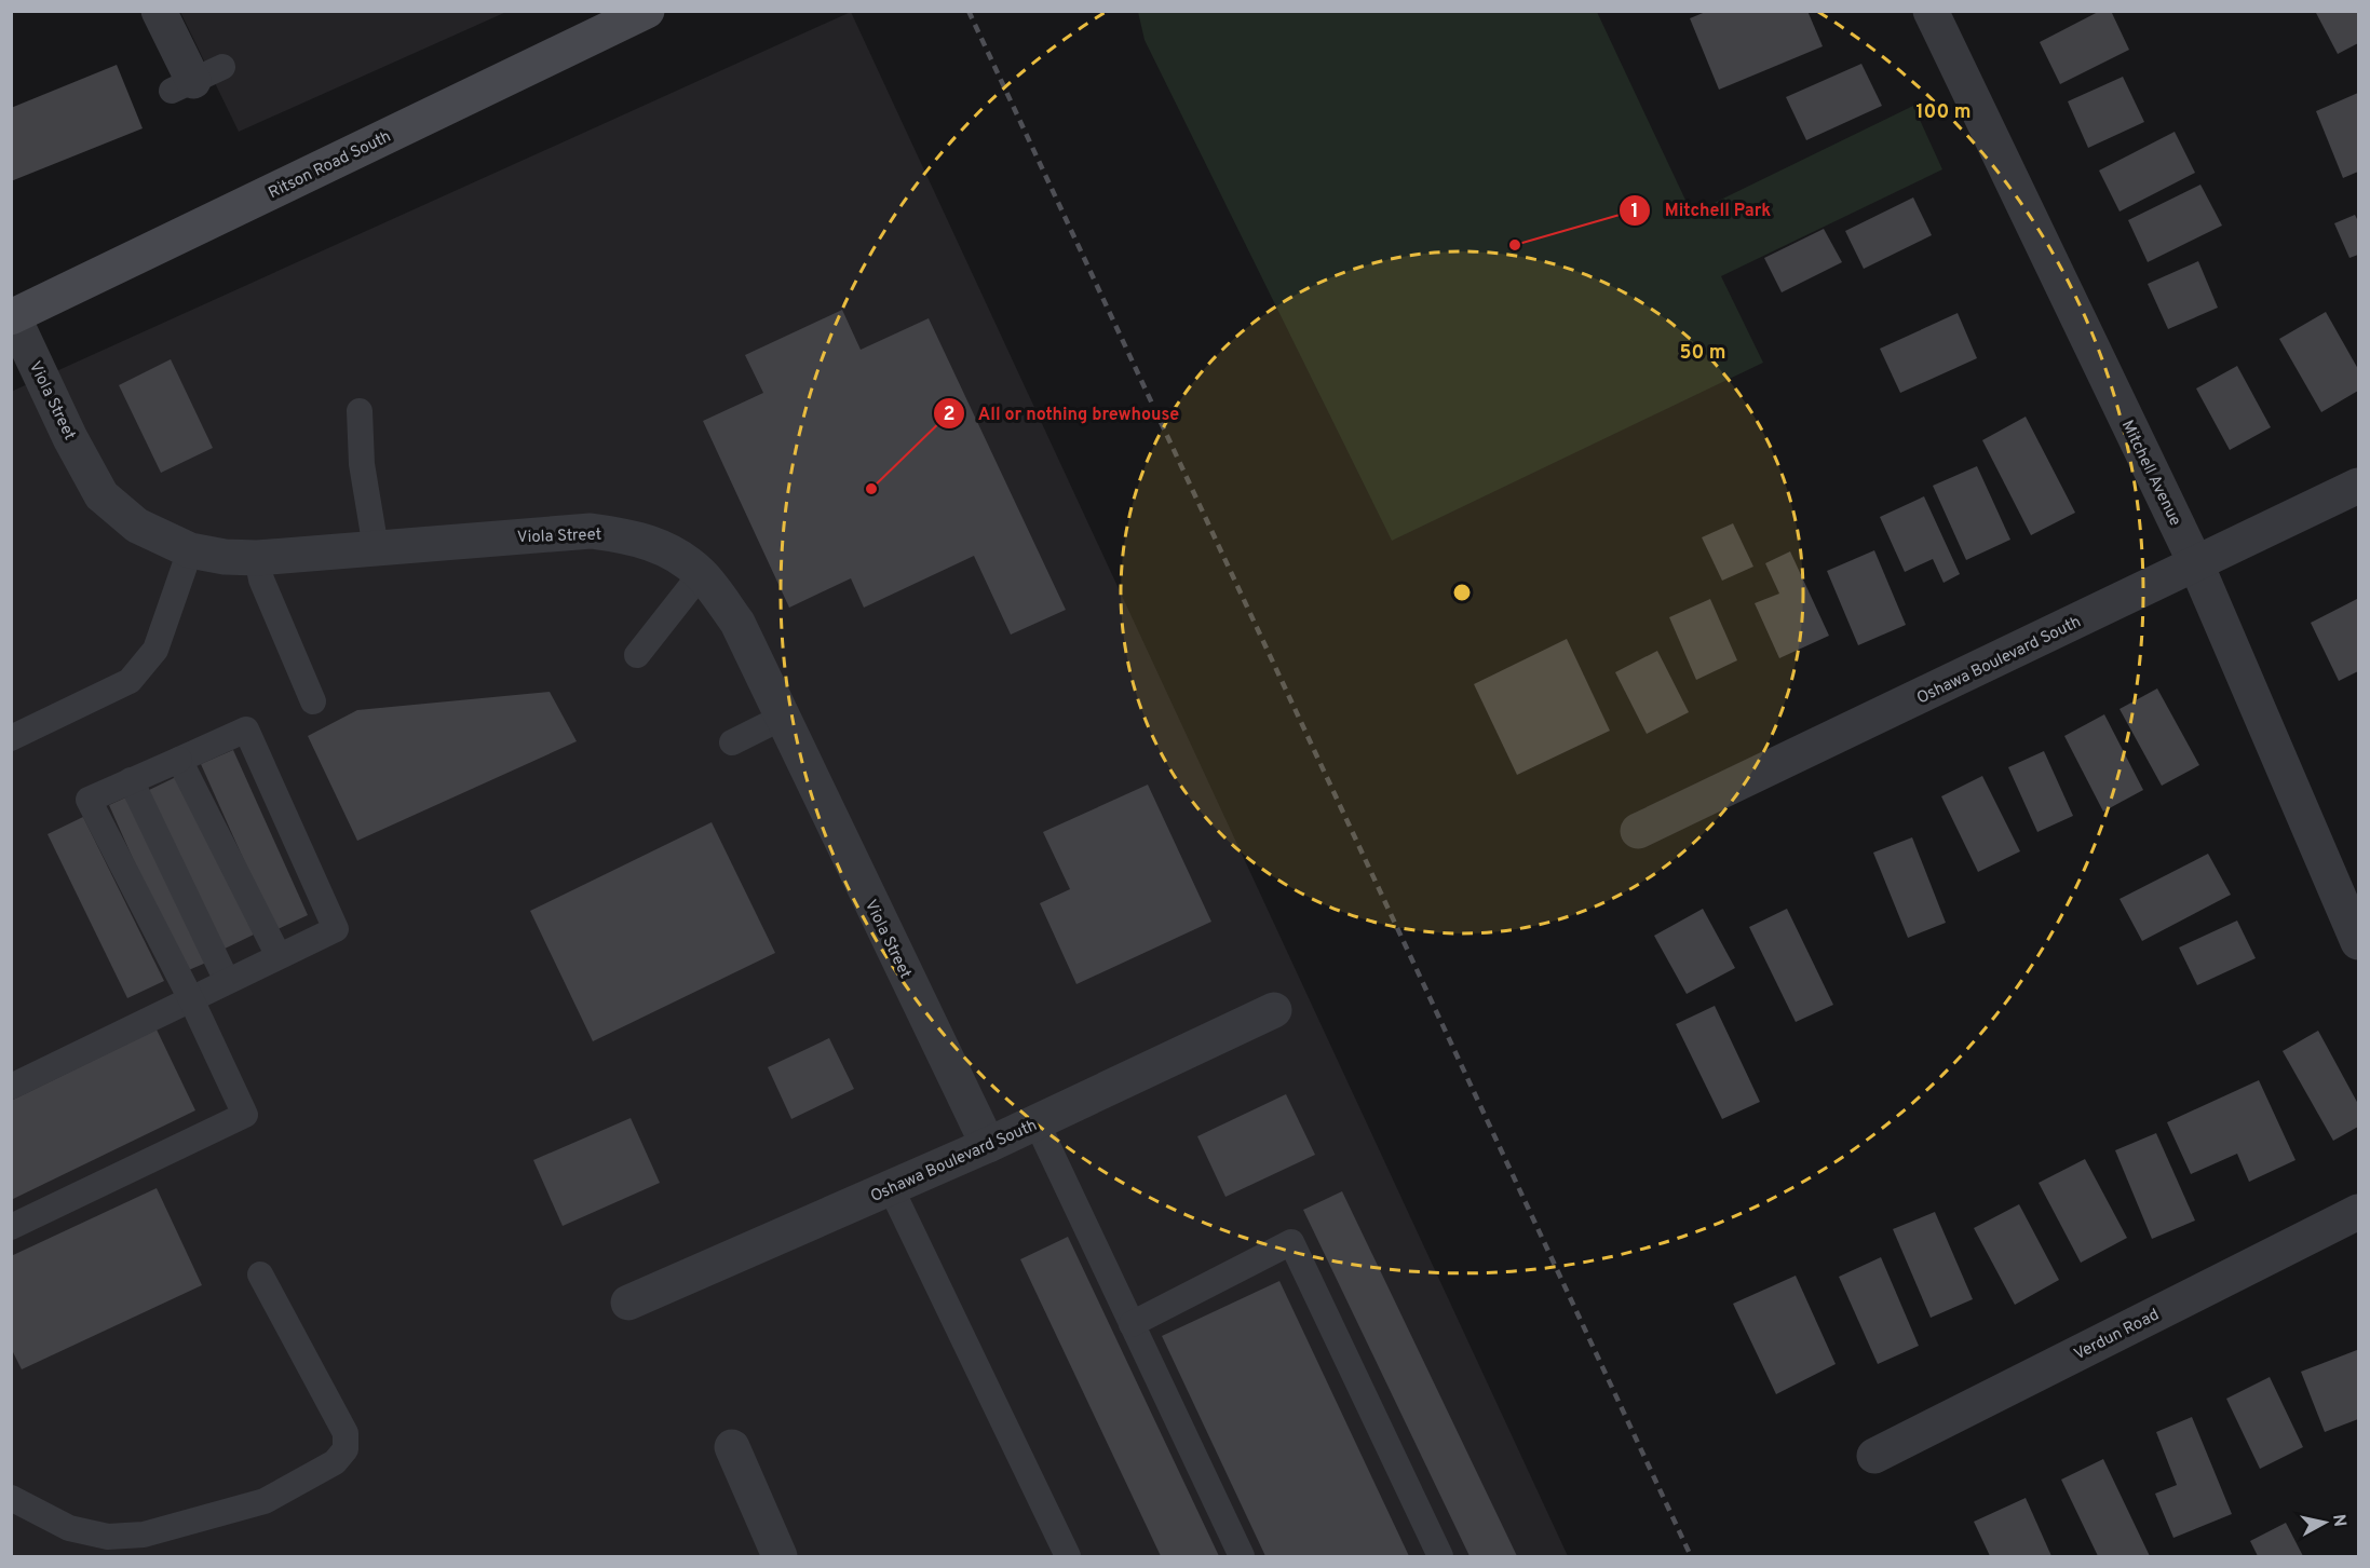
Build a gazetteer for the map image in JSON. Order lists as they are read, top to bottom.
{
  "streets": {
    "main road": ["Ritson Road South"],
    "street": [
      "Viola Street",
      "Mitchell Avenue",
      "Oshawa Boulevard South",
      "Verdun Road"
    ]
  },
  "crossings": [
    ["Ritson Road South", "Viola Street"],
    ["Viola Street", "Oshawa Boulevard South"],
    ["Mitchell Avenue", "Oshawa Boulevard South"]
  ],
  "places": ["Mitchell Park", "All or nothing brewhouse"],
  "north": "right",
  "rings": ["100 m", "50 m"]
}
